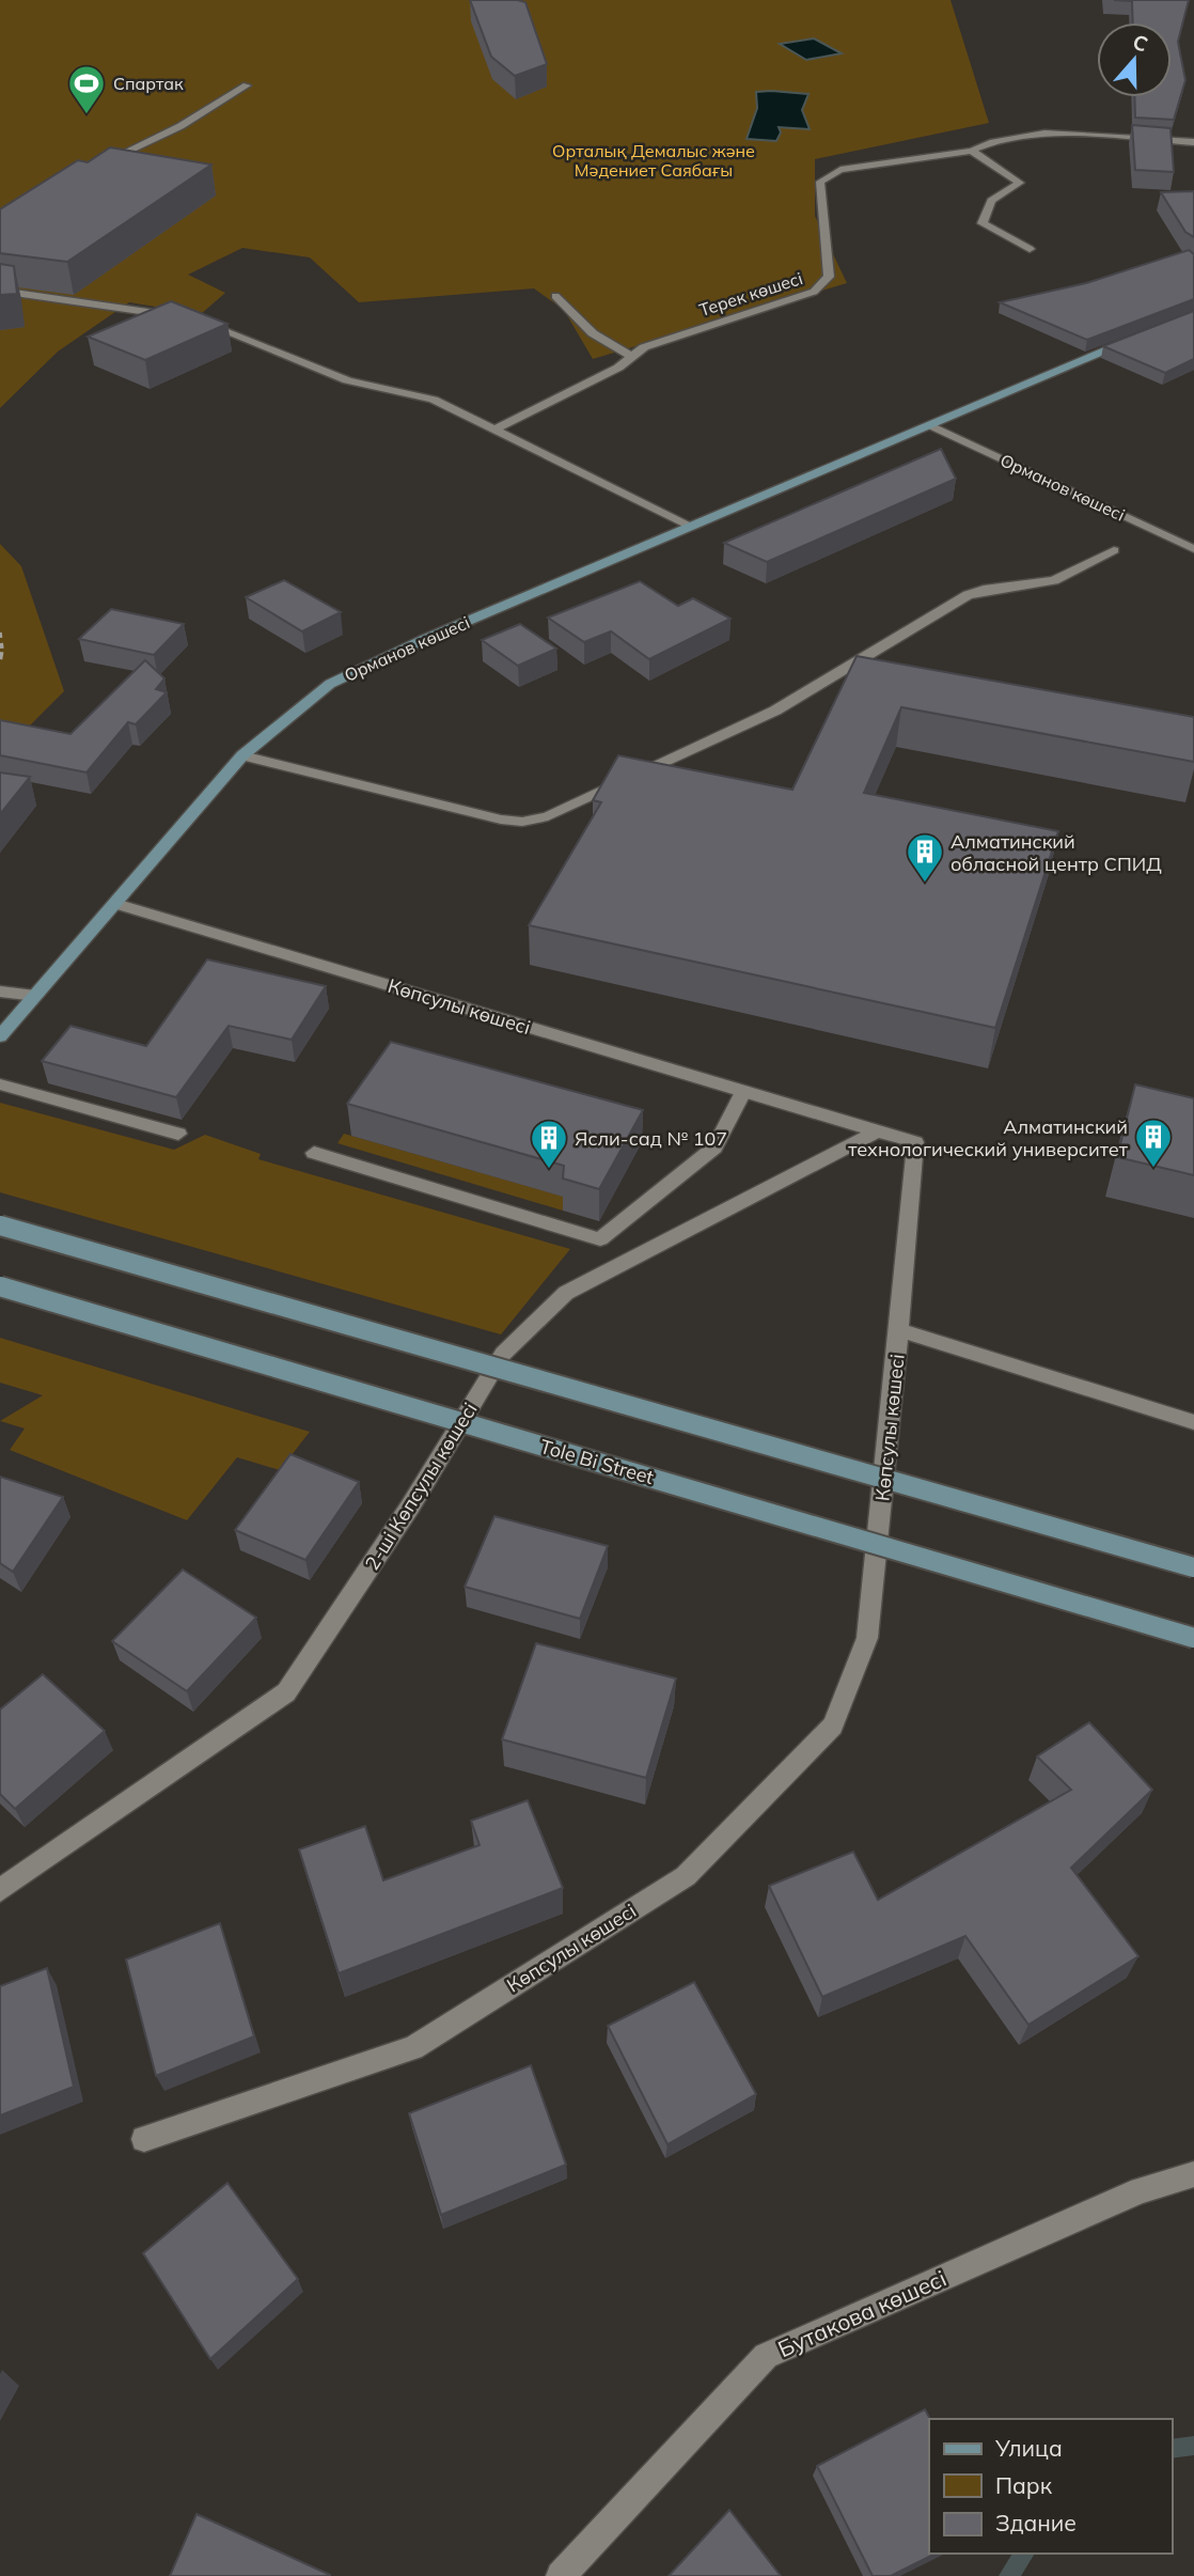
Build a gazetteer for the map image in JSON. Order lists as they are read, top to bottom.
{
  "streets": {
    "street": [
      "Терек көшесі",
      "Орманов көшесі",
      "Көпсулы көшесі",
      "Tole Bi Street",
      "2-ші Көпсулы көшесі",
      "Бутакова көшесі"
    ]
  },
  "crossings": [
    ["Орманов көшесі", "Көпсулы көшесі"],
    ["Көпсулы көшесі", "2-ші Көпсулы көшесі"]
  ],
  "parks": ["Орталық Демалыс және Мәдениет Саябағы"],
  "places": {
    "sports": ["Спартак"],
    "building": ["Алматинский обласной центр СПИД", "Алматинский технологический университет", "Ясли-сад № 107"]
  },
  "legend": ["Улица", "Парк", "Здание"],
  "north": "top"
}
